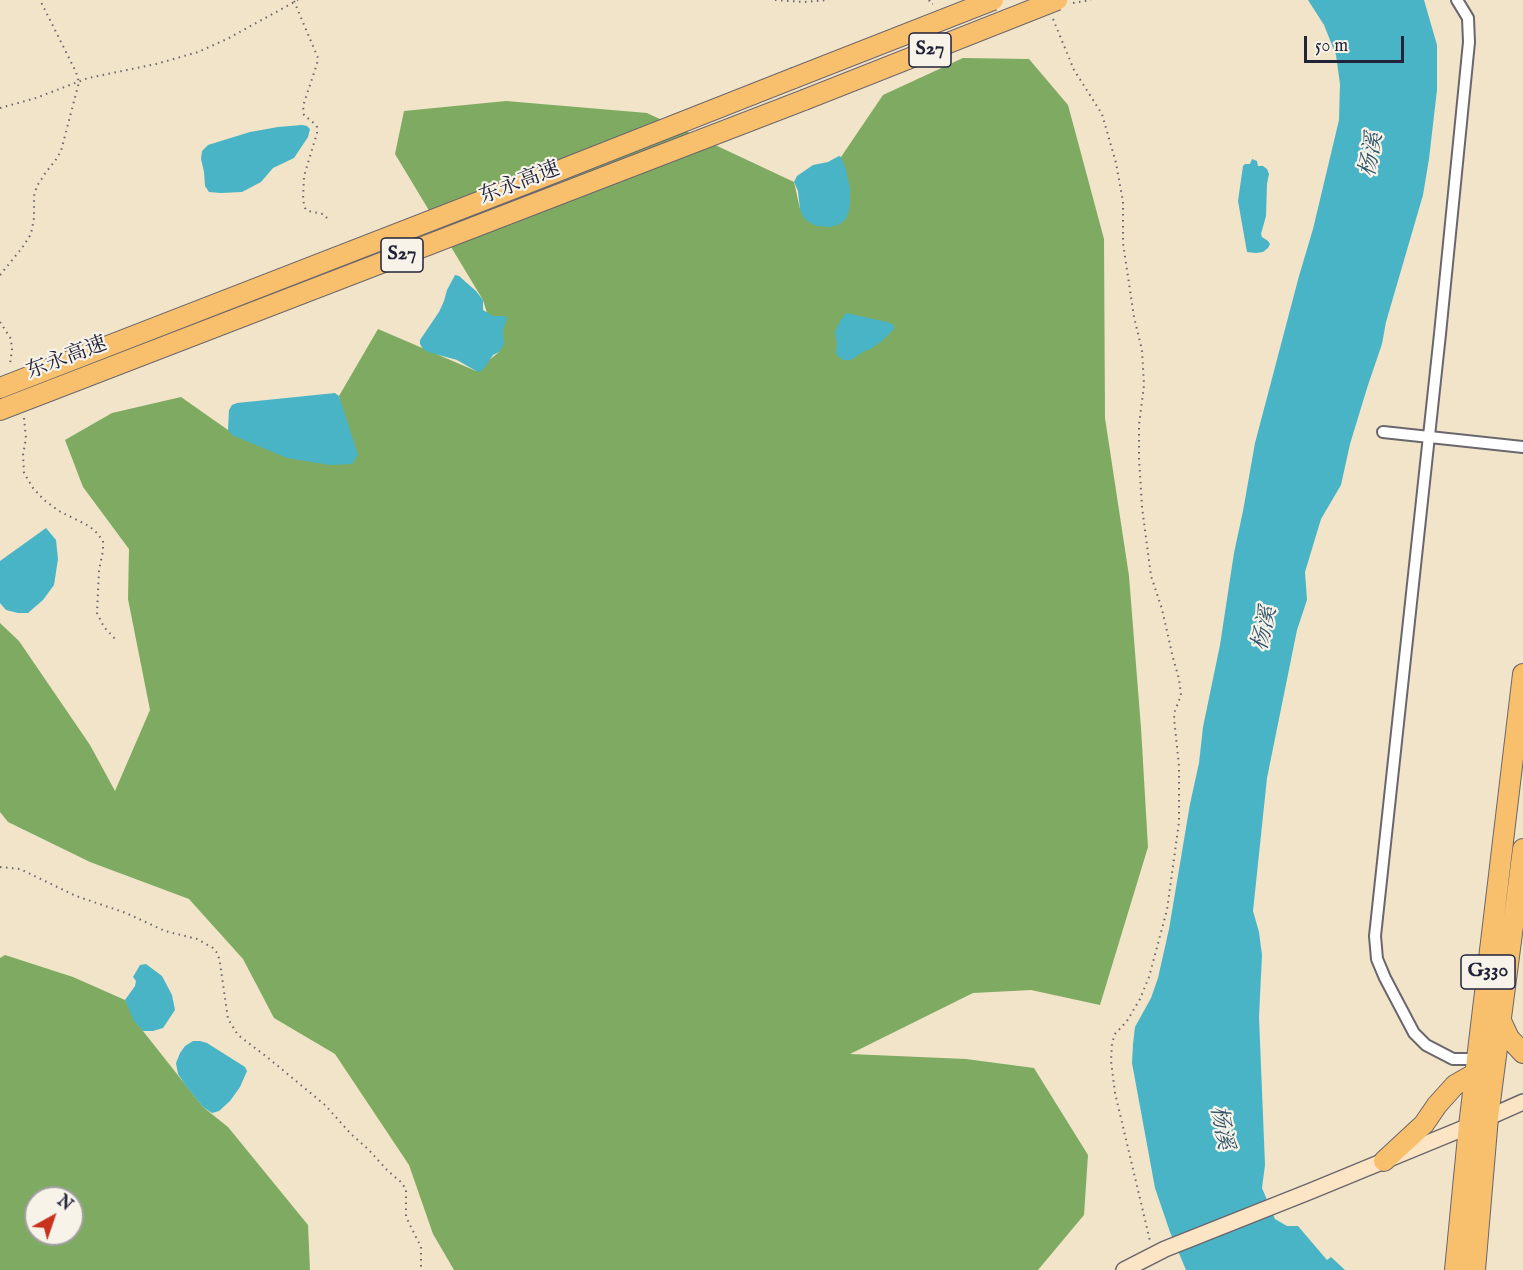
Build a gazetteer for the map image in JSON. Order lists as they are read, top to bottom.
{
  "streets": {
    "highway": ["S27", "东永高速", "G330"]
  },
  "water": ["杨溪"],
  "scale_bar": "50 m",
  "north": "top right"
}
